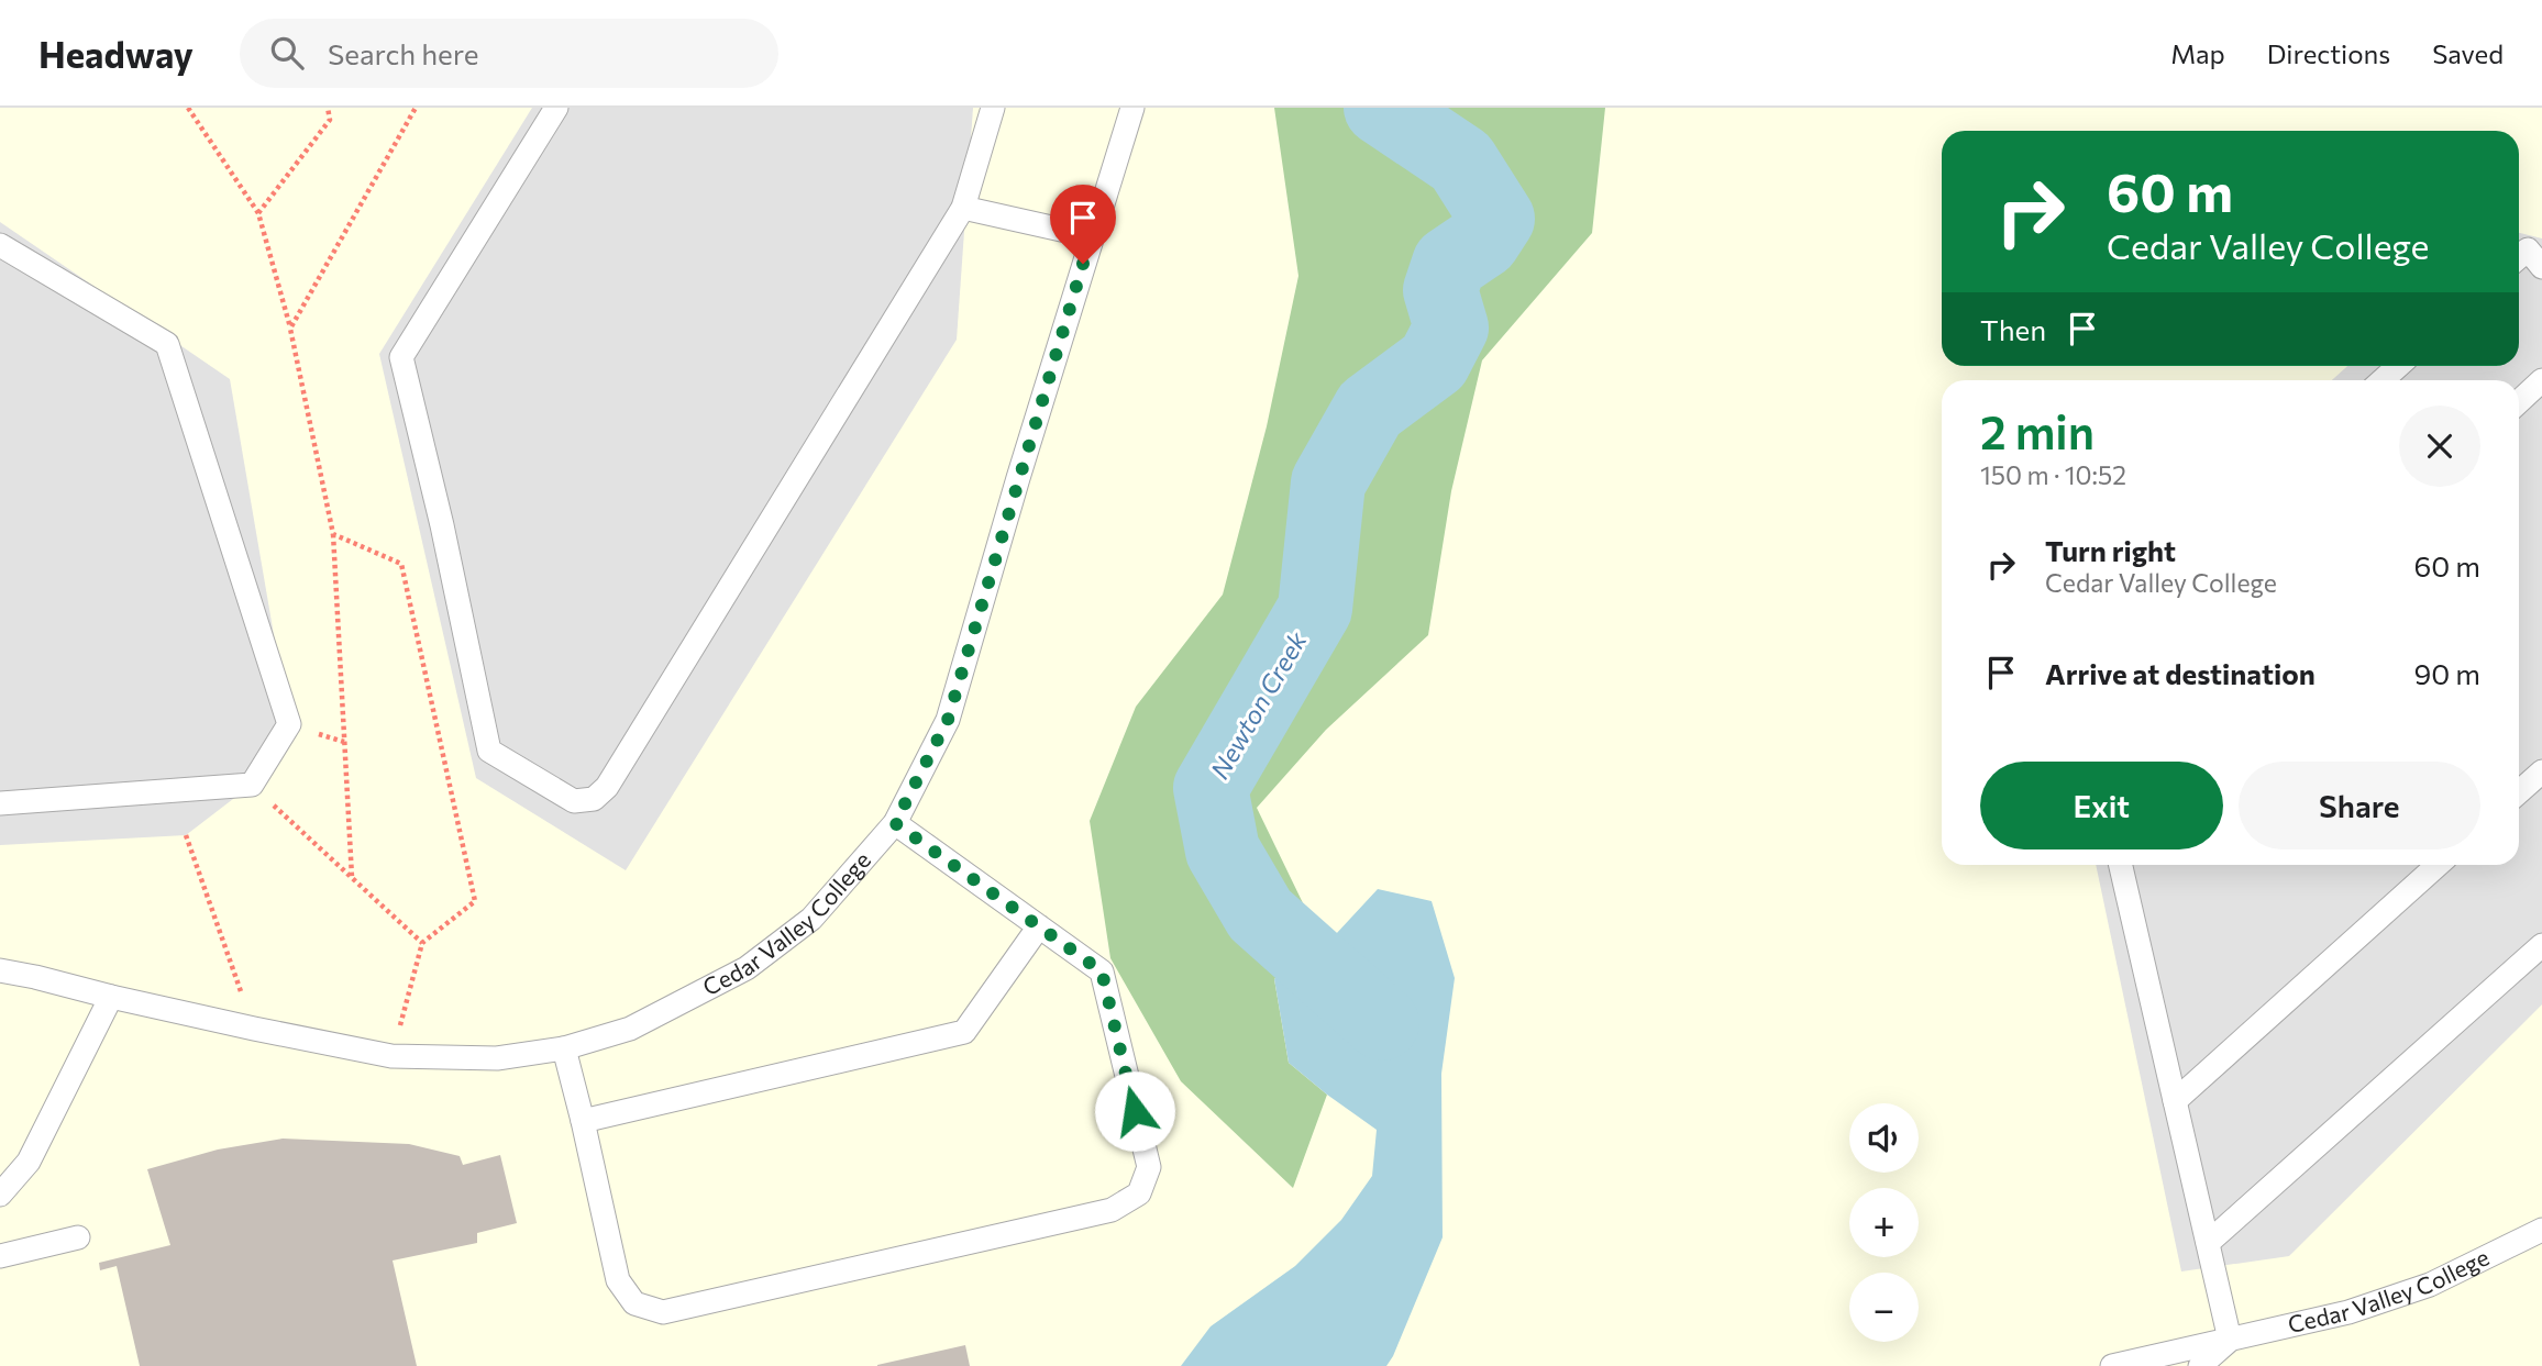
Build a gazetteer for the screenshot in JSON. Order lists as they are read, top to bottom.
{
  "streets": {
    "lane": ["Cedar Valley College"]
  },
  "water": ["Newton Creek"],
  "page": {
    "header": "Headway",
    "search": "Search here",
    "nav": ["Map", "Directions", "Saved"],
    "turn": ["60 m", "Cedar Valley College"],
    "then": "Then",
    "heading": ["2 min", "150 m · 10:52"],
    "list": [
      {
        "name": "Turn right",
        "note": "Cedar Valley College",
        "value": "60 m"
      },
      {
        "name": "Arrive at destination",
        "value": "90 m"
      }
    ],
    "buttons": ["Exit", "Share"],
    "map_buttons": ["+", "−"]
  }
}
